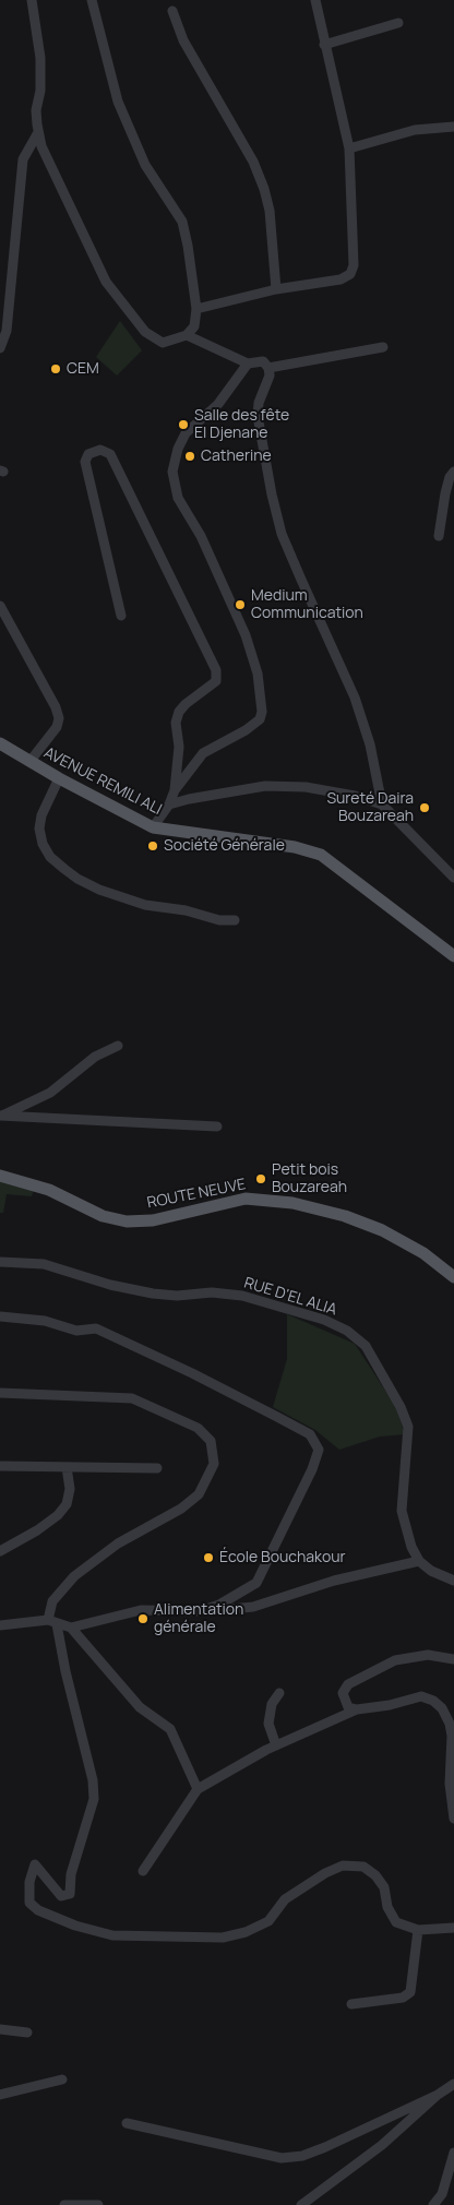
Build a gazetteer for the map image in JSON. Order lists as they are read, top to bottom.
{
  "streets": {
    "main road": ["AVENUE REMILI ALI", "ROUTE NEUVE"],
    "street": ["RUE D'EL ALIA"]
  },
  "places": [
    "CEM",
    "Salle des fête El Djenane",
    "Catherine",
    "Medium Communication",
    "Sureté Daira Bouzareah",
    "Société Générale",
    "Petit bois Bouzareah",
    "École Bouchakour",
    "Alimentation générale"
  ]
}
